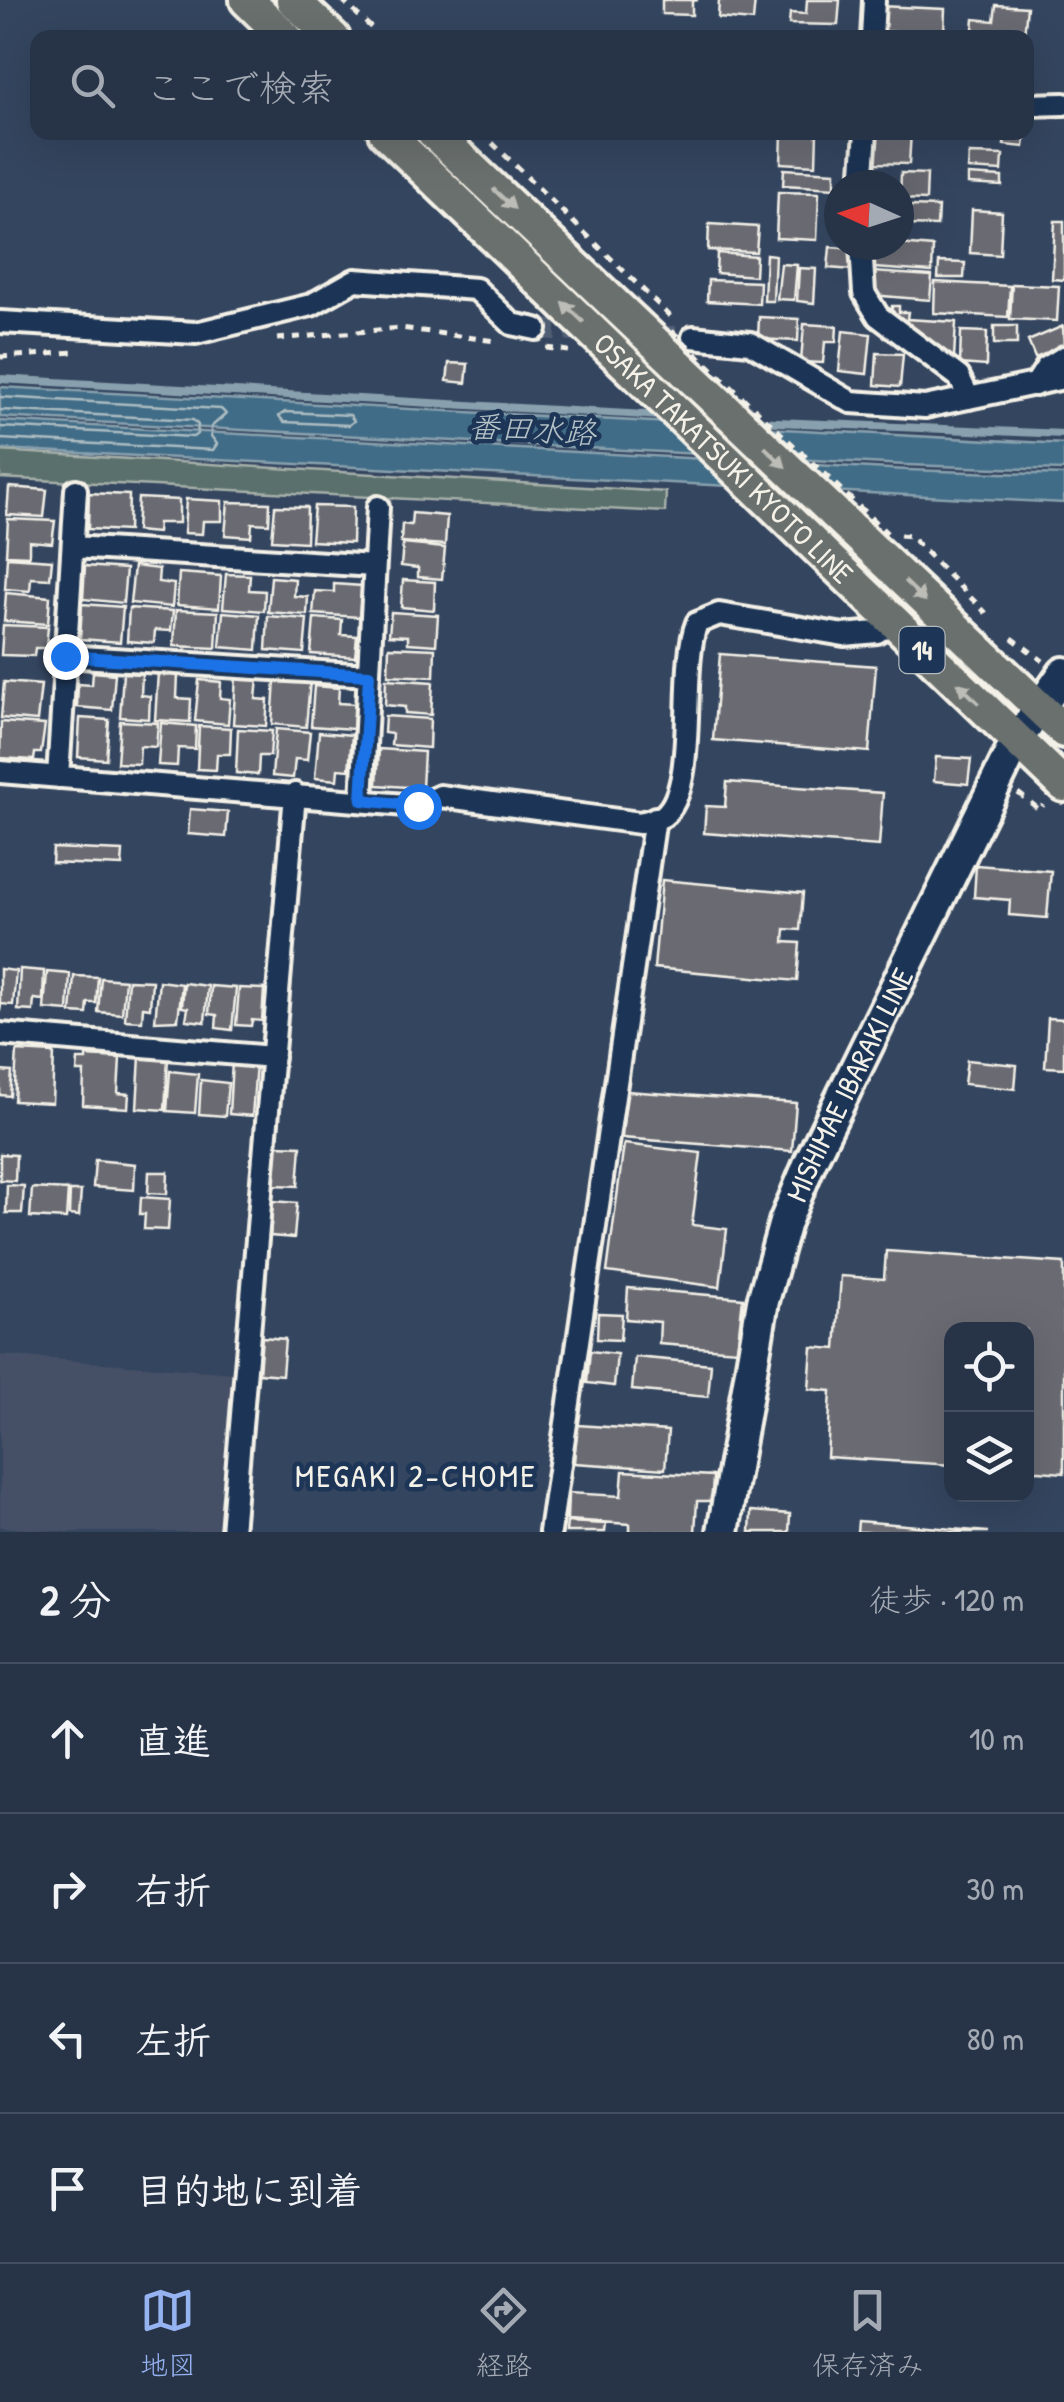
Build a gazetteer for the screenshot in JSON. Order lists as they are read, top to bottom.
{
  "streets": {
    "main road": ["OSAKA TAKATSUKI KYOTO LINE", "14", "MISHIMAE IBARAKI LINE"]
  },
  "crossings": [
    ["OSAKA TAKATSUKI KYOTO LINE", "MISHIMAE IBARAKI LINE"]
  ],
  "districts": ["MEGAKI 2-CHOME"],
  "water": ["番田水路"],
  "north": "left",
  "page": {
    "search": "ここで検索",
    "heading": ["2 分", "徒歩 · 120 m"],
    "list": [
      ["直進", "10 m"],
      ["右折", "30 m"],
      ["左折", "80 m"],
      "目的地に到着"
    ],
    "nav": ["地図", "経路", "保存済み"]
  }
}
